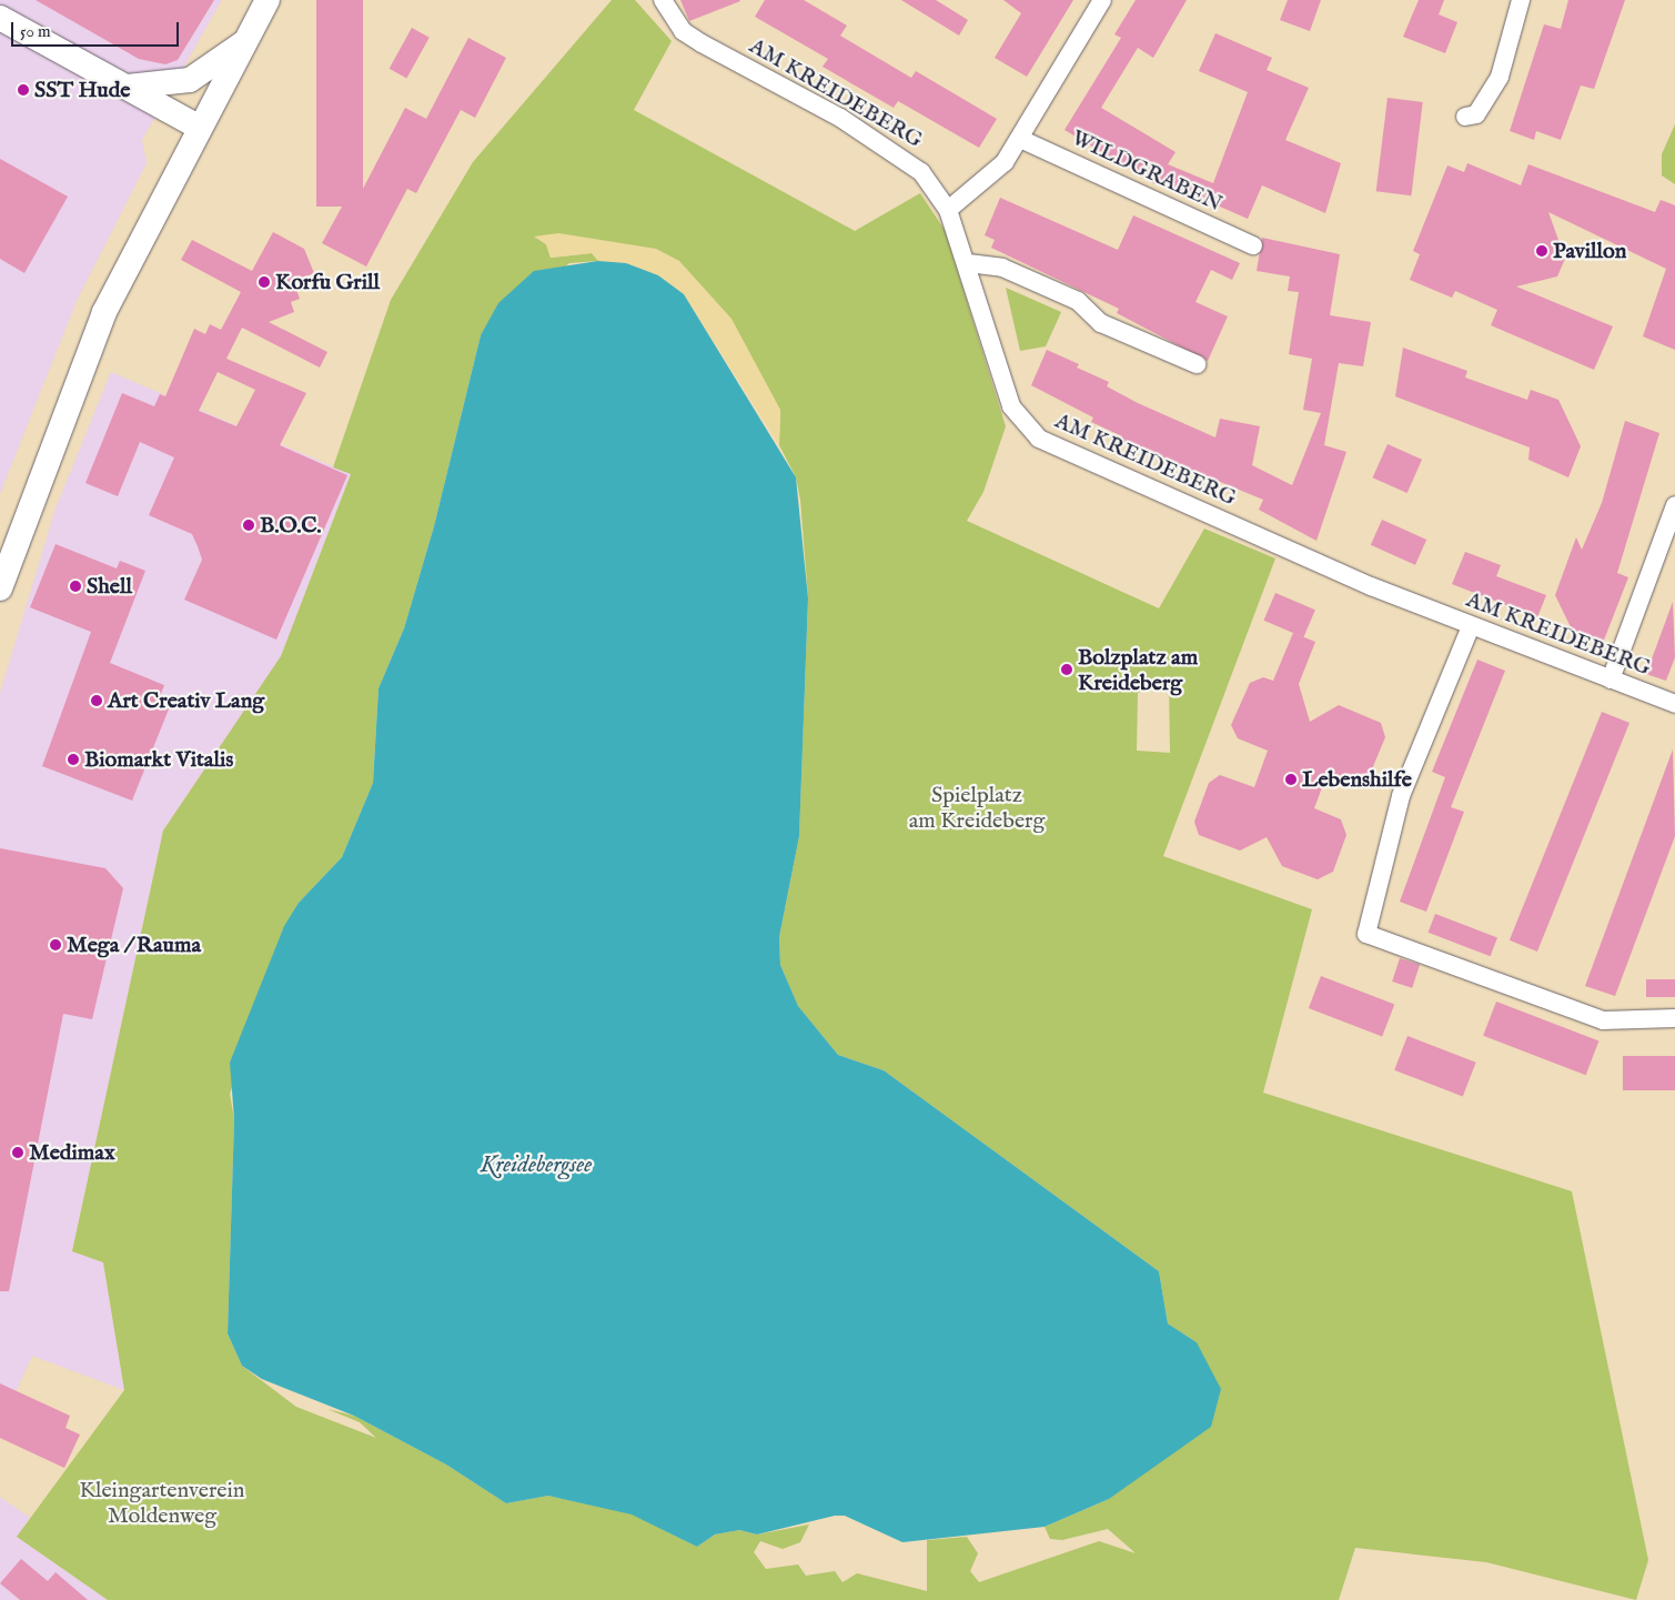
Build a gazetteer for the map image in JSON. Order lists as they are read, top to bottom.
{
  "streets": {
    "street": ["AM KREIDEBERG", "WILDGRABEN"]
  },
  "water": ["Kreidebergsee"],
  "parks": ["Spielplatz am Kreideberg", "Kleingartenverein Moldenweg"],
  "places": [
    "SST Hude",
    "Pavillon",
    "Korfu Grill",
    "B.O.C.",
    "Shell",
    "Bolzplatz am Kreideberg",
    "Art Creativ Lang",
    "Biomarkt Vitalis",
    "Lebenshilfe",
    "Mega / Rauma",
    "Medimax"
  ],
  "scale_bar": "50 m"
}
